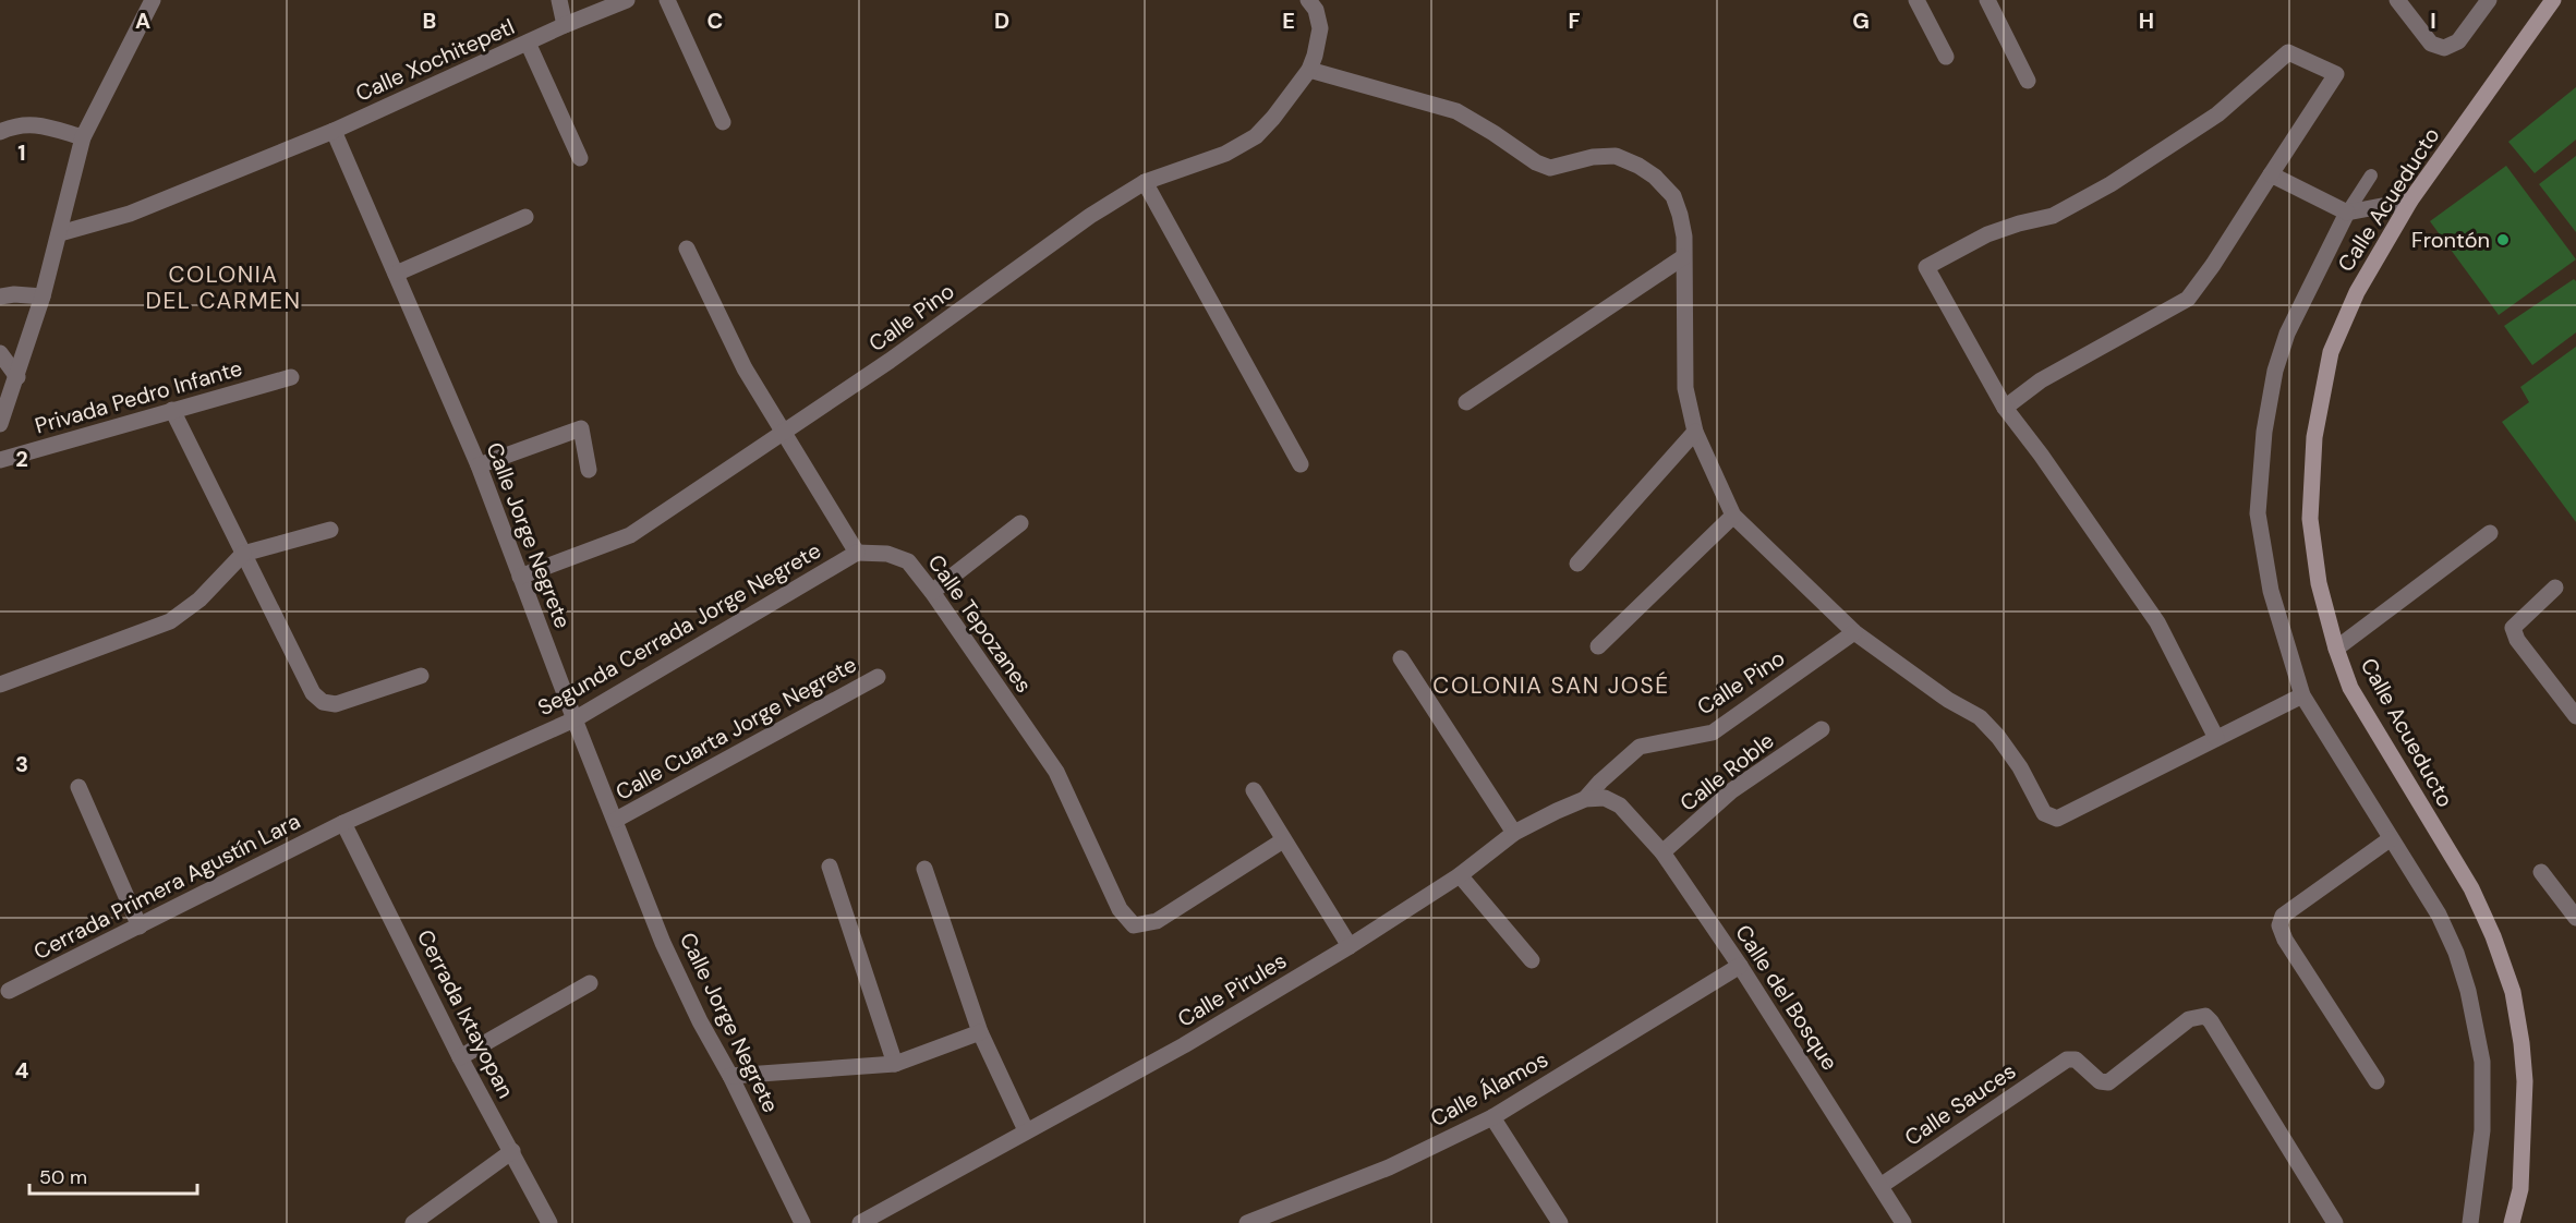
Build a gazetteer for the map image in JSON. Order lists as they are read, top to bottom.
{
  "streets": {
    "street": [
      "Calle Xochitepetl",
      "Calle Acueducto",
      "Calle Pino",
      "Privada Pedro Infante",
      "Calle Jorge Negrete",
      "Calle Tepozanes",
      "Segunda Cerrada Jorge Negrete",
      "Calle Cuarta Jorge Negrete",
      "Calle Roble",
      "Cerrada Primera Agustín Lara",
      "Calle Pirules",
      "Calle del Bosque",
      "Cerrada Ixtayopan",
      "Calle Álamos",
      "Calle Sauces"
    ]
  },
  "crossings": [
    ["Calle Xochitepetl", "Calle Jorge Negrete"],
    ["Calle Pino", "Calle Jorge Negrete"],
    ["Calle Pino", "Calle Pirules"],
    ["Calle Pino", "Calle del Bosque"],
    ["Calle Jorge Negrete", "Segunda Cerrada Jorge Negrete"],
    ["Calle Jorge Negrete", "Calle Cuarta Jorge Negrete"],
    ["Calle Tepozanes", "Segunda Cerrada Jorge Negrete"],
    ["Segunda Cerrada Jorge Negrete", "Cerrada Primera Agustín Lara"],
    ["Segunda Cerrada Jorge Negrete", "Cerrada Ixtayopan"],
    ["Calle Roble", "Calle del Bosque"],
    ["Cerrada Primera Agustín Lara", "Cerrada Ixtayopan"],
    ["Calle Pirules", "Calle del Bosque"],
    ["Calle del Bosque", "Calle Álamos"],
    ["Calle del Bosque", "Calle Sauces"]
  ],
  "districts": ["COLONIA DEL CARMEN", "COLONIA SAN JOSÉ"],
  "places": ["Frontón"],
  "scale_bar": "50 m",
  "grid": {
    "columns": [
      "A",
      "B",
      "C",
      "D",
      "E",
      "F",
      "G",
      "H",
      "I"
    ],
    "rows": [
      "1",
      "2",
      "3",
      "4"
    ]
  }
}
